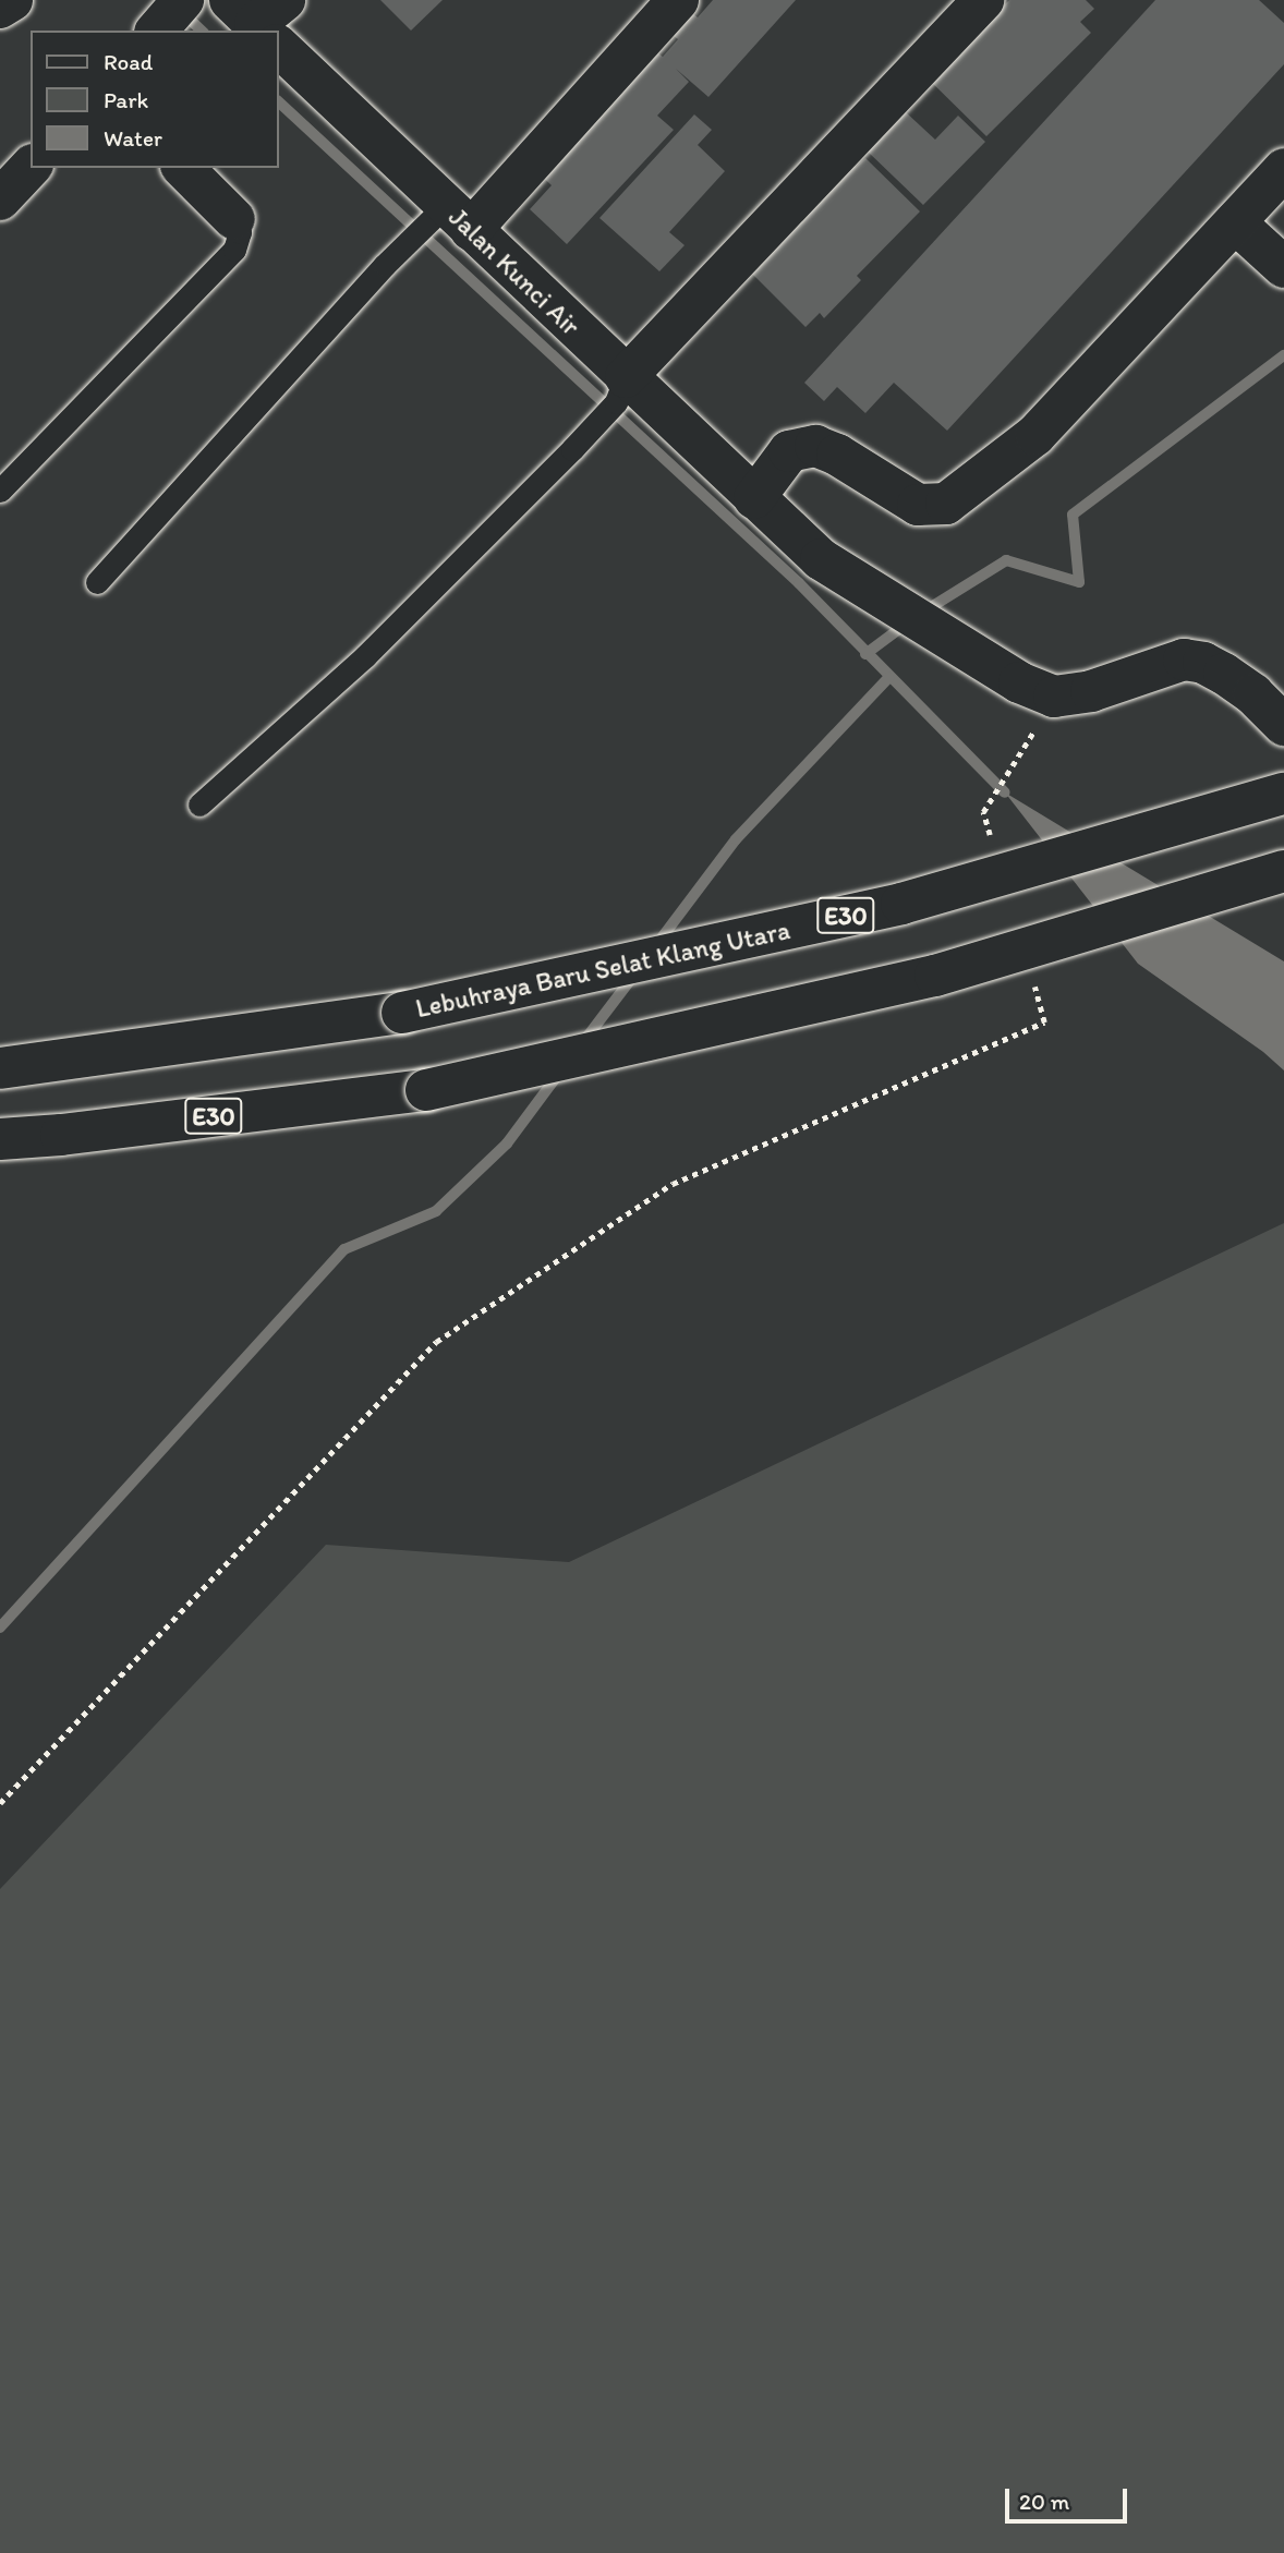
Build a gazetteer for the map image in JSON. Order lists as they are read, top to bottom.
{
  "streets": {
    "main road": ["Jalan Kunci Air", "E30", "Lebuhraya Baru Selat Klang Utara"]
  },
  "legend": ["Road", "Park", "Water"],
  "scale_bar": "20 m"
}
